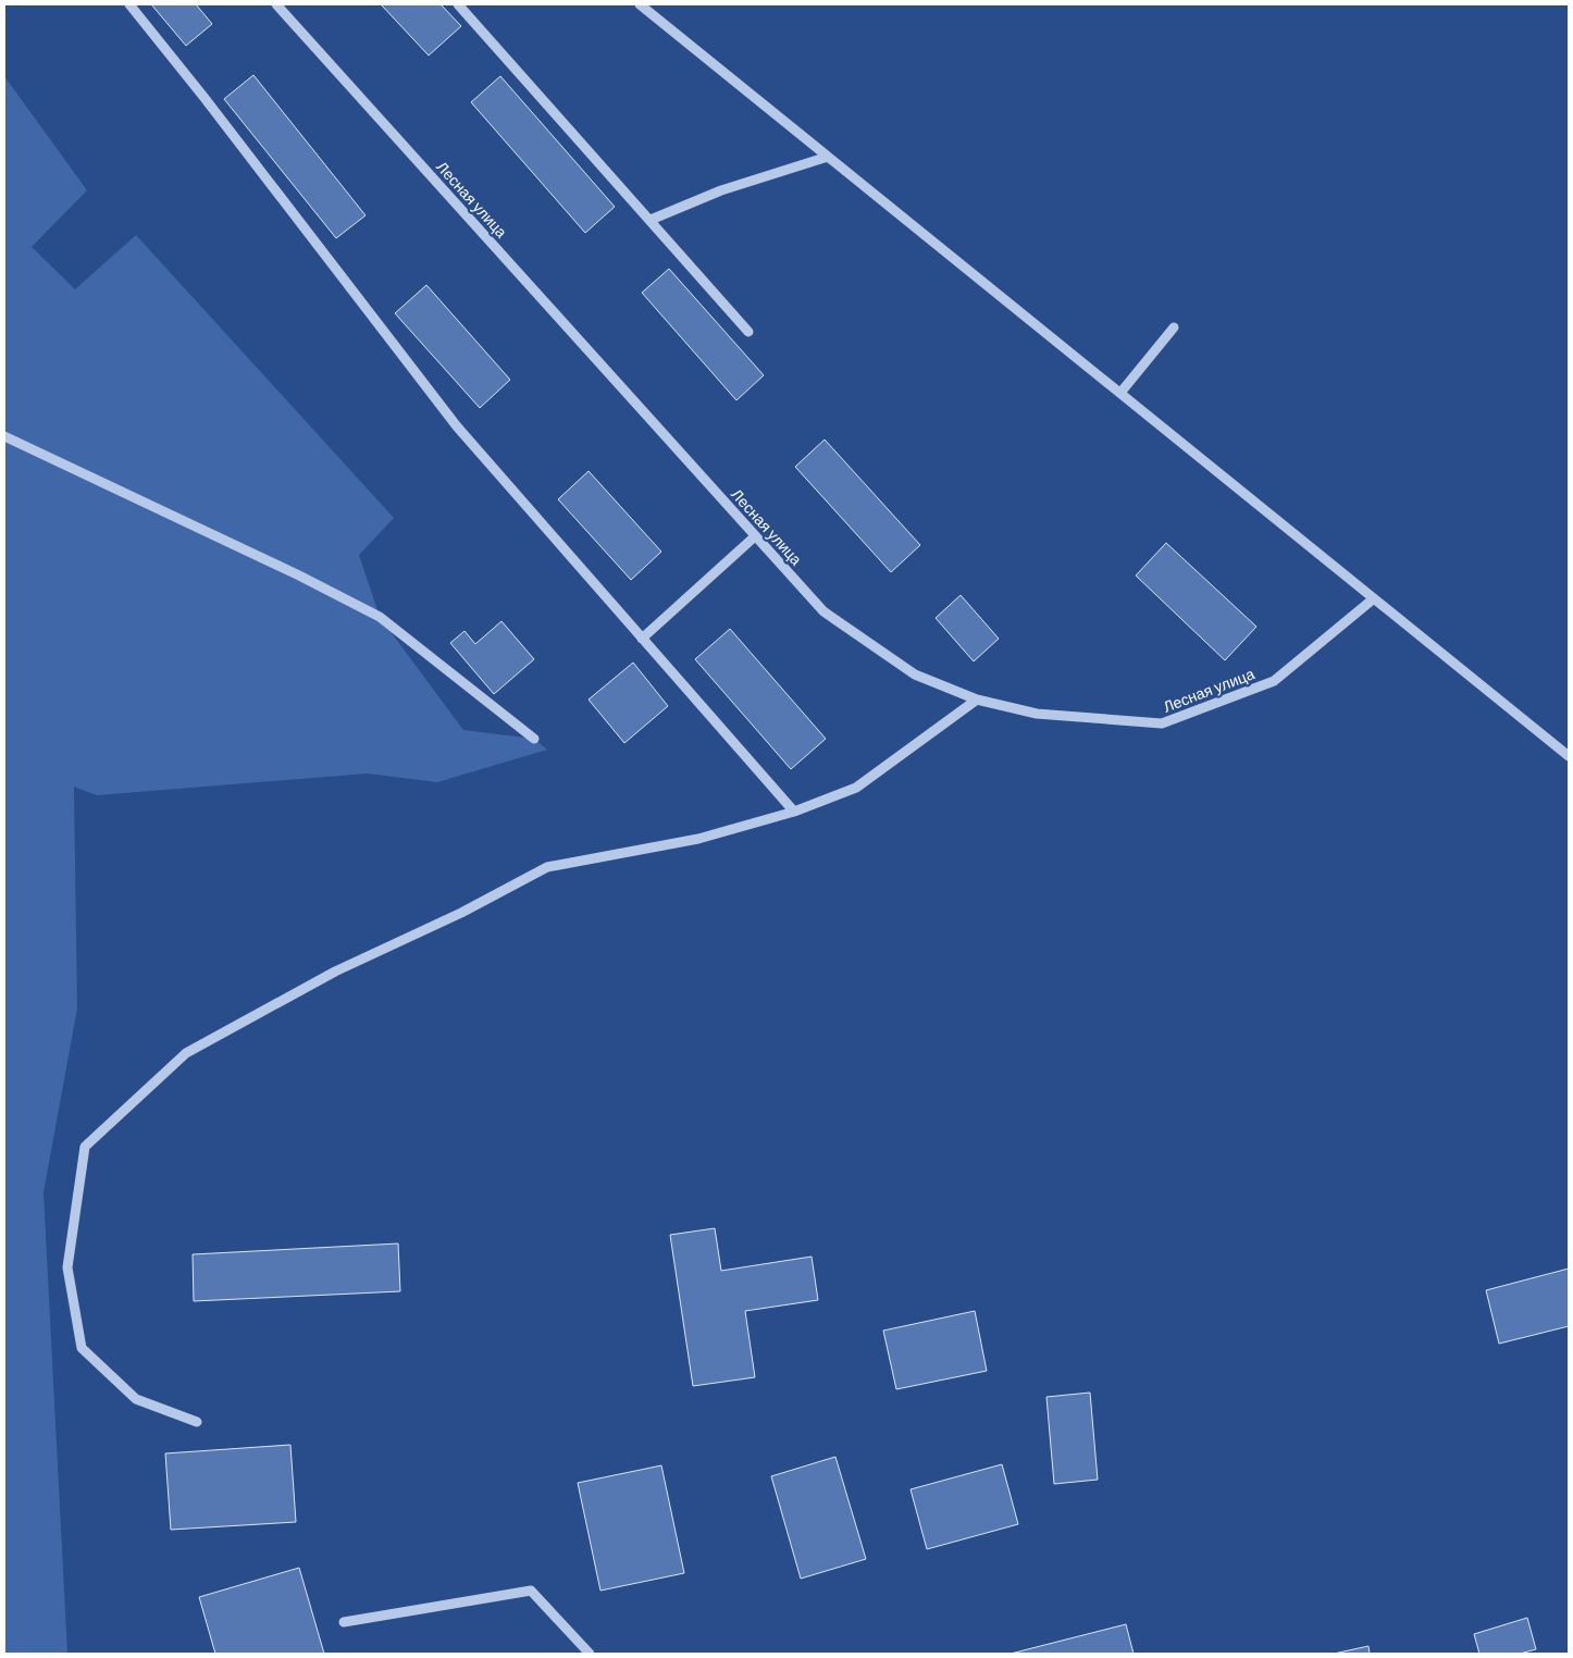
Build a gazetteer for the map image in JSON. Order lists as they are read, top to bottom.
{
  "streets": {
    "street": ["Лесная улица"]
  }
}
